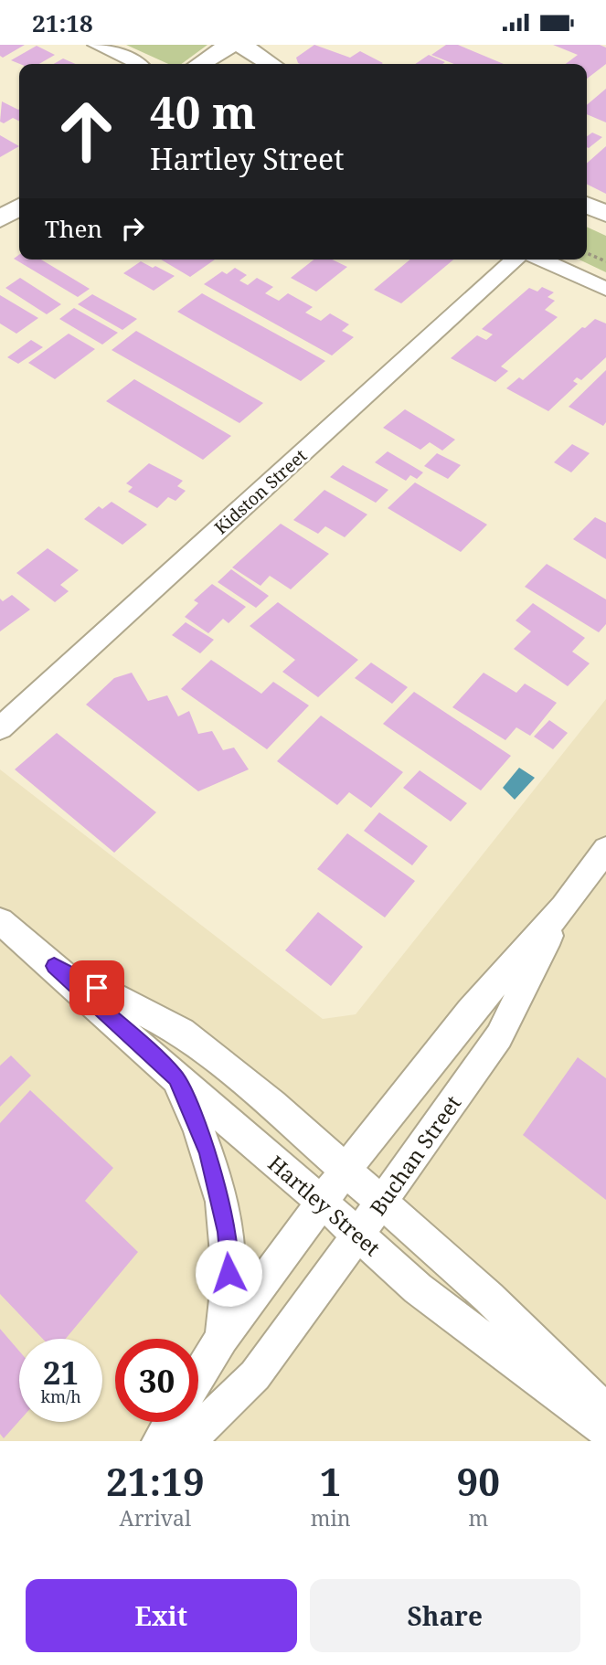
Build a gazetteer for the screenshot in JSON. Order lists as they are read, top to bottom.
{
  "streets": {
    "street": ["Kidston Street", "Buchan Street", "Hartley Street"]
  },
  "crossings": [
    ["Buchan Street", "Hartley Street"]
  ],
  "page": {
    "status": "21:18",
    "turn": ["40 m", "Hartley Street"],
    "then": "Then",
    "speed": "21 km/h",
    "limit": "30",
    "eta": [
      "21:19",
      "Arrival",
      "1",
      "min",
      "90",
      "m"
    ],
    "buttons": ["Exit", "Share"]
  }
}
